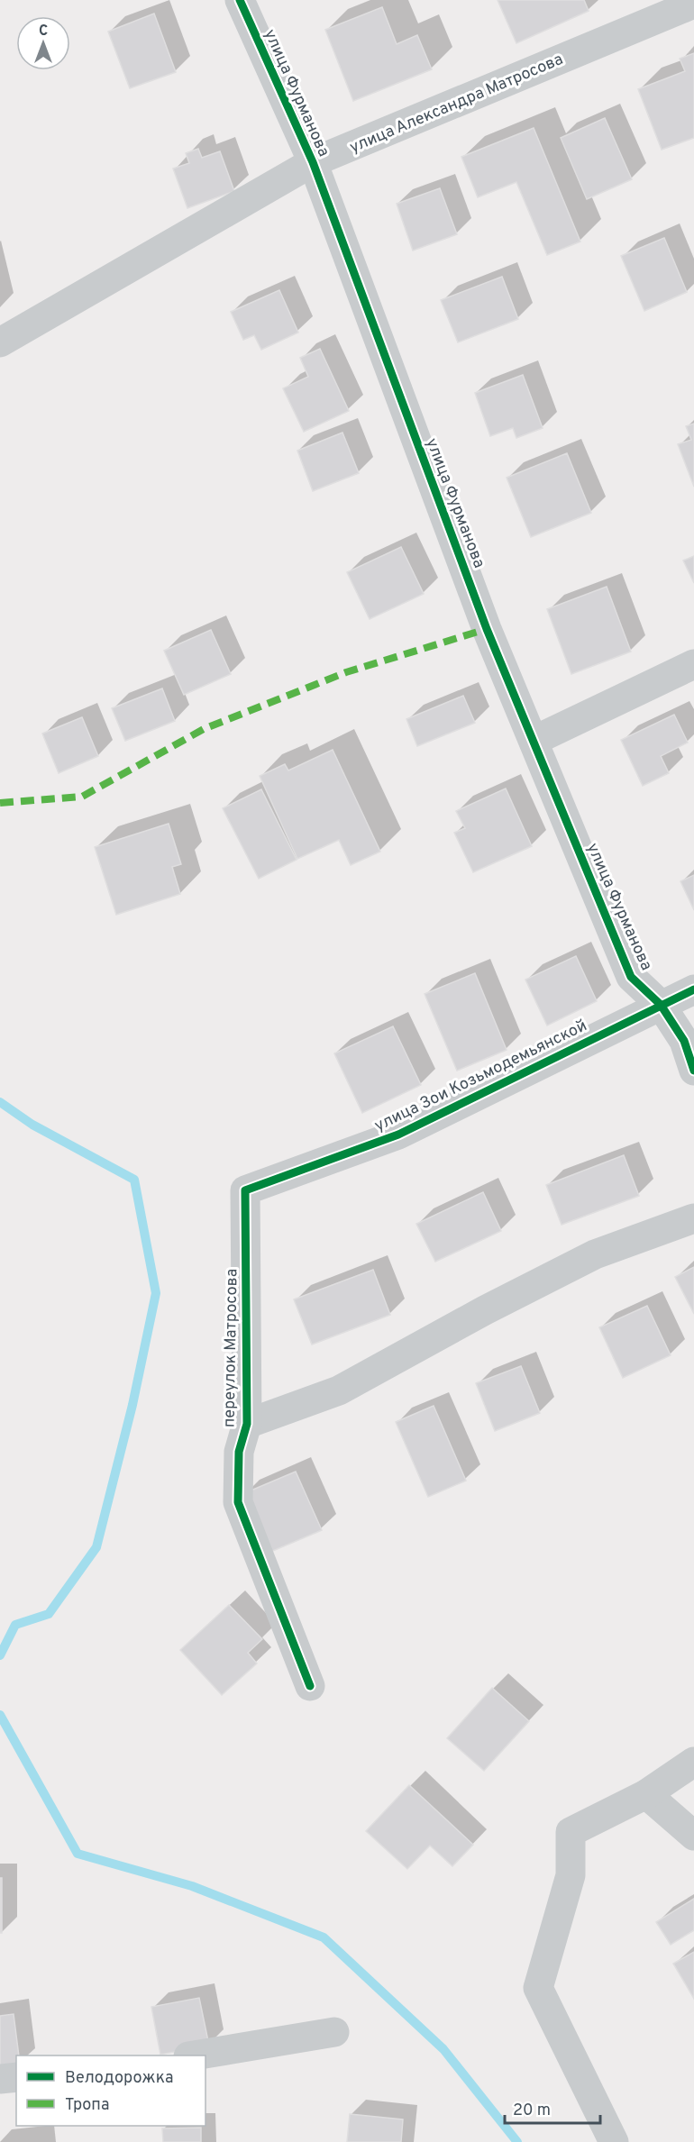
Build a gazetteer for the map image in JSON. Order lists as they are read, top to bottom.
{
  "streets": {
    "street": [
      "улица Фурманова",
      "улица Александра Матросова",
      "улица Зои Козьмодемьянской",
      "переулок Матросова"
    ]
  },
  "crossings": [
    ["улица Фурманова", "улица Александра Матросова"],
    ["улица Фурманова", "улица Зои Козьмодемьянской"],
    ["улица Зои Козьмодемьянской", "переулок Матросова"]
  ],
  "legend": ["Велодорожка", "Тропа"],
  "scale_bar": "20 m",
  "north": "top"
}
